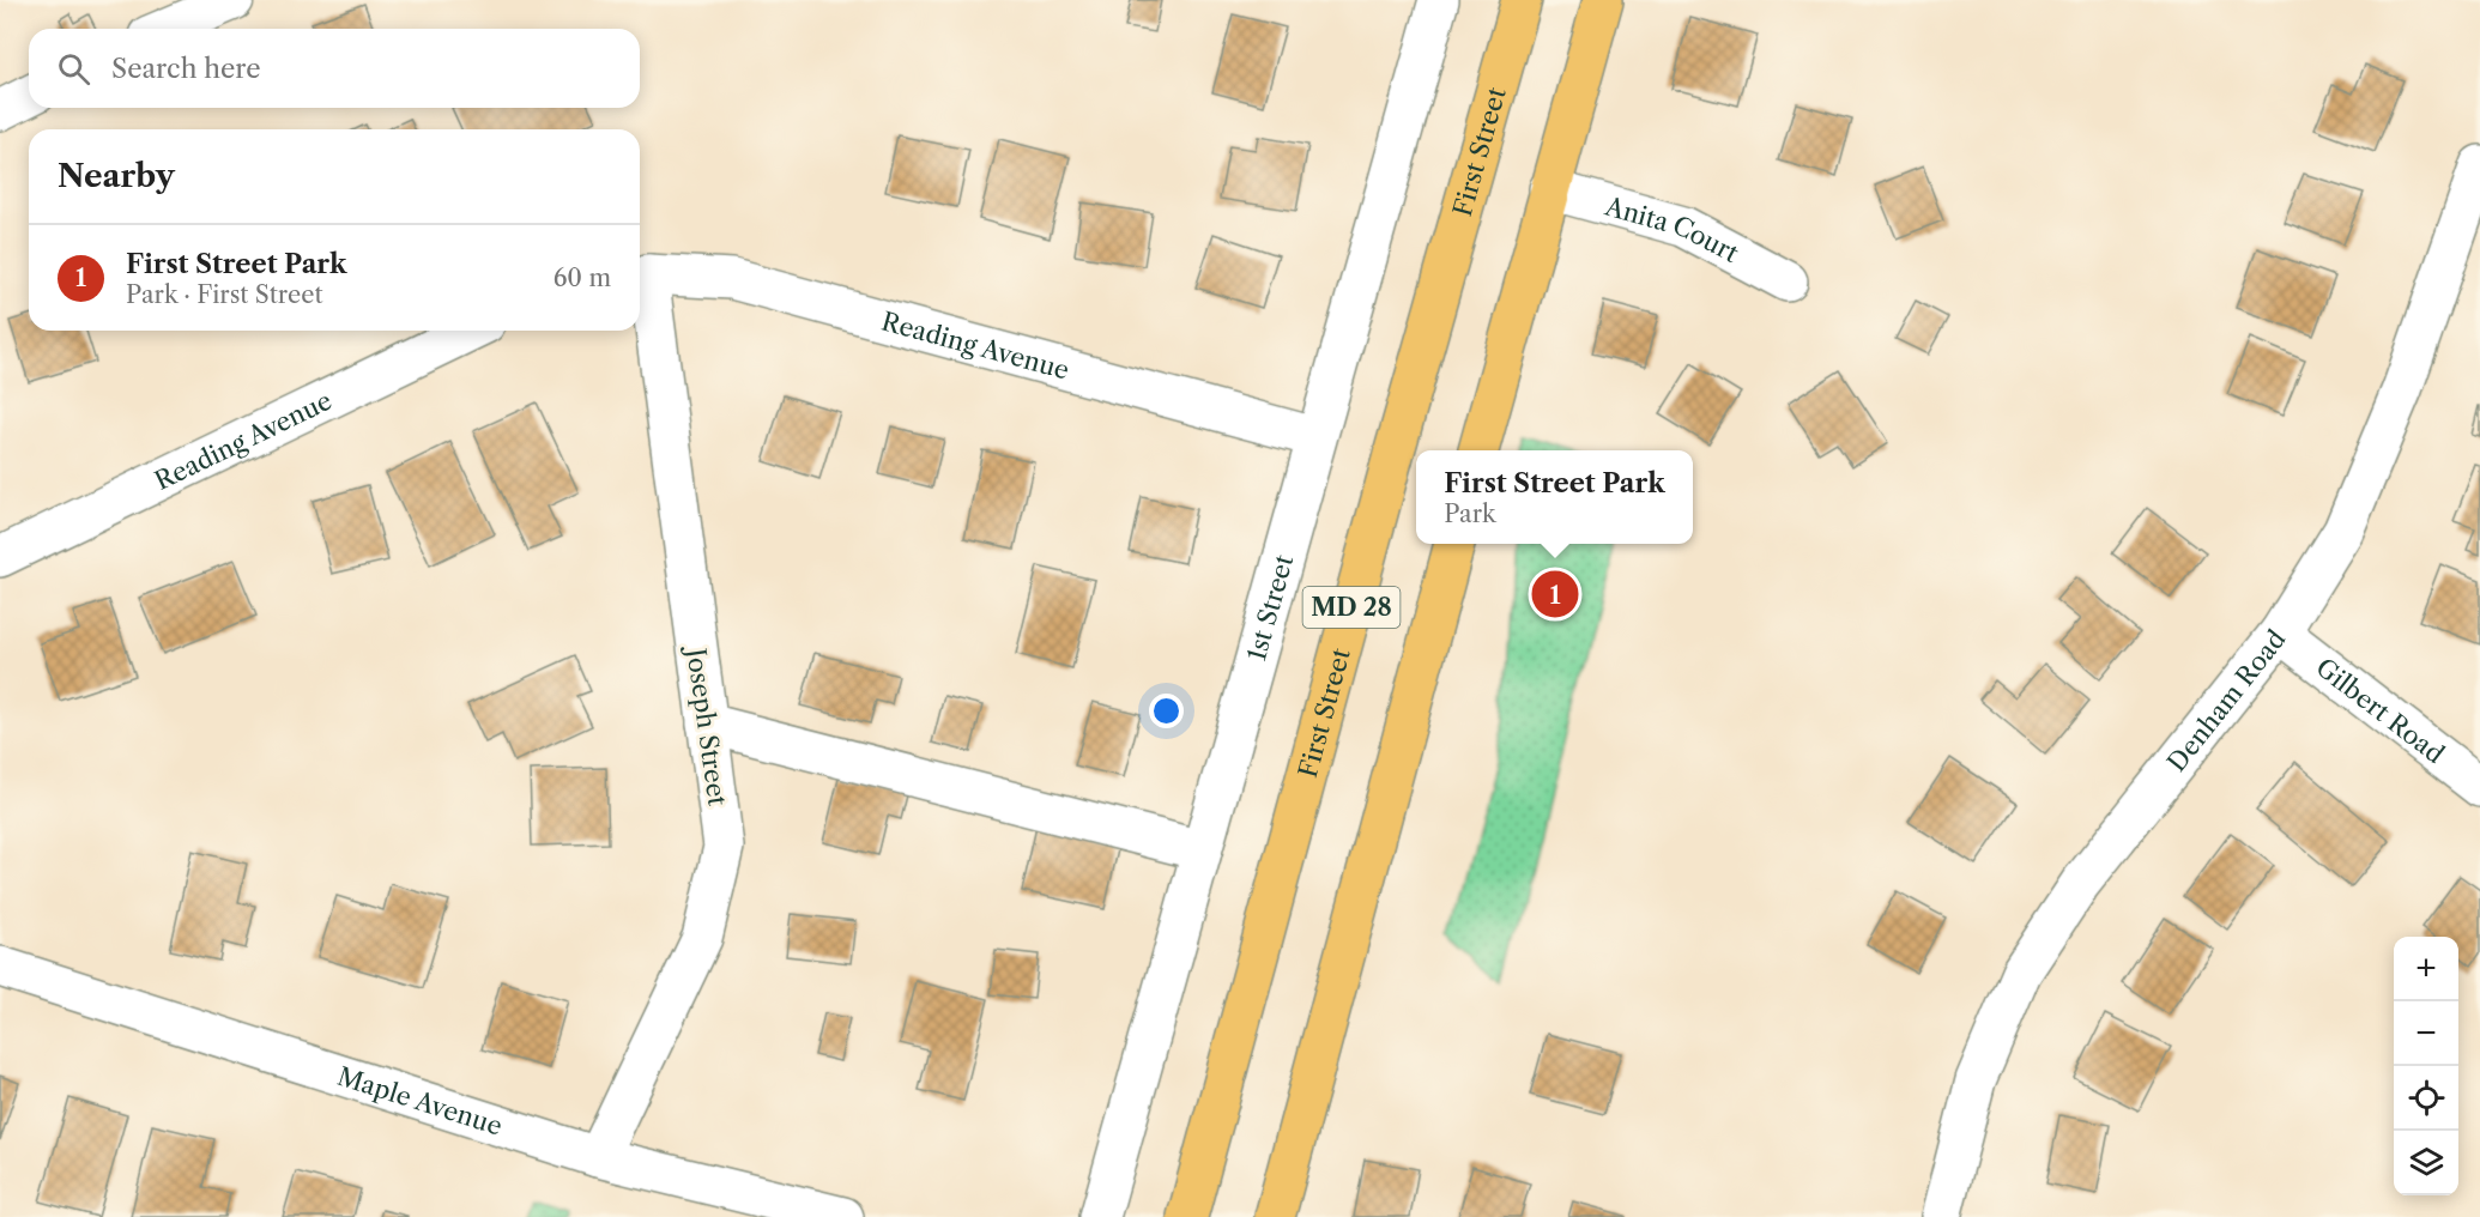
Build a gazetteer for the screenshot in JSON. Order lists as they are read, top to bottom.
{
  "streets": {
    "main road": ["First Street", "MD 28"],
    "street": [
      "Anita Court",
      "Reading Avenue",
      "1st Street",
      "Denham Road",
      "Gilbert Road",
      "Joseph Street",
      "Maple Avenue"
    ]
  },
  "crossings": [
    ["Reading Avenue", "1st Street"],
    ["Reading Avenue", "Joseph Street"],
    ["Denham Road", "Gilbert Road"],
    ["Joseph Street", "Maple Avenue"]
  ],
  "page": {
    "search": "Search here",
    "heading": "Nearby",
    "list": [
      {
        "mark": "1",
        "name": "First Street Park",
        "note": "Park · First Street",
        "value": "60 m"
      }
    ],
    "popup": ["First Street Park", "Park"],
    "pins": "1",
    "map_buttons": ["+", "−"]
  }
}
